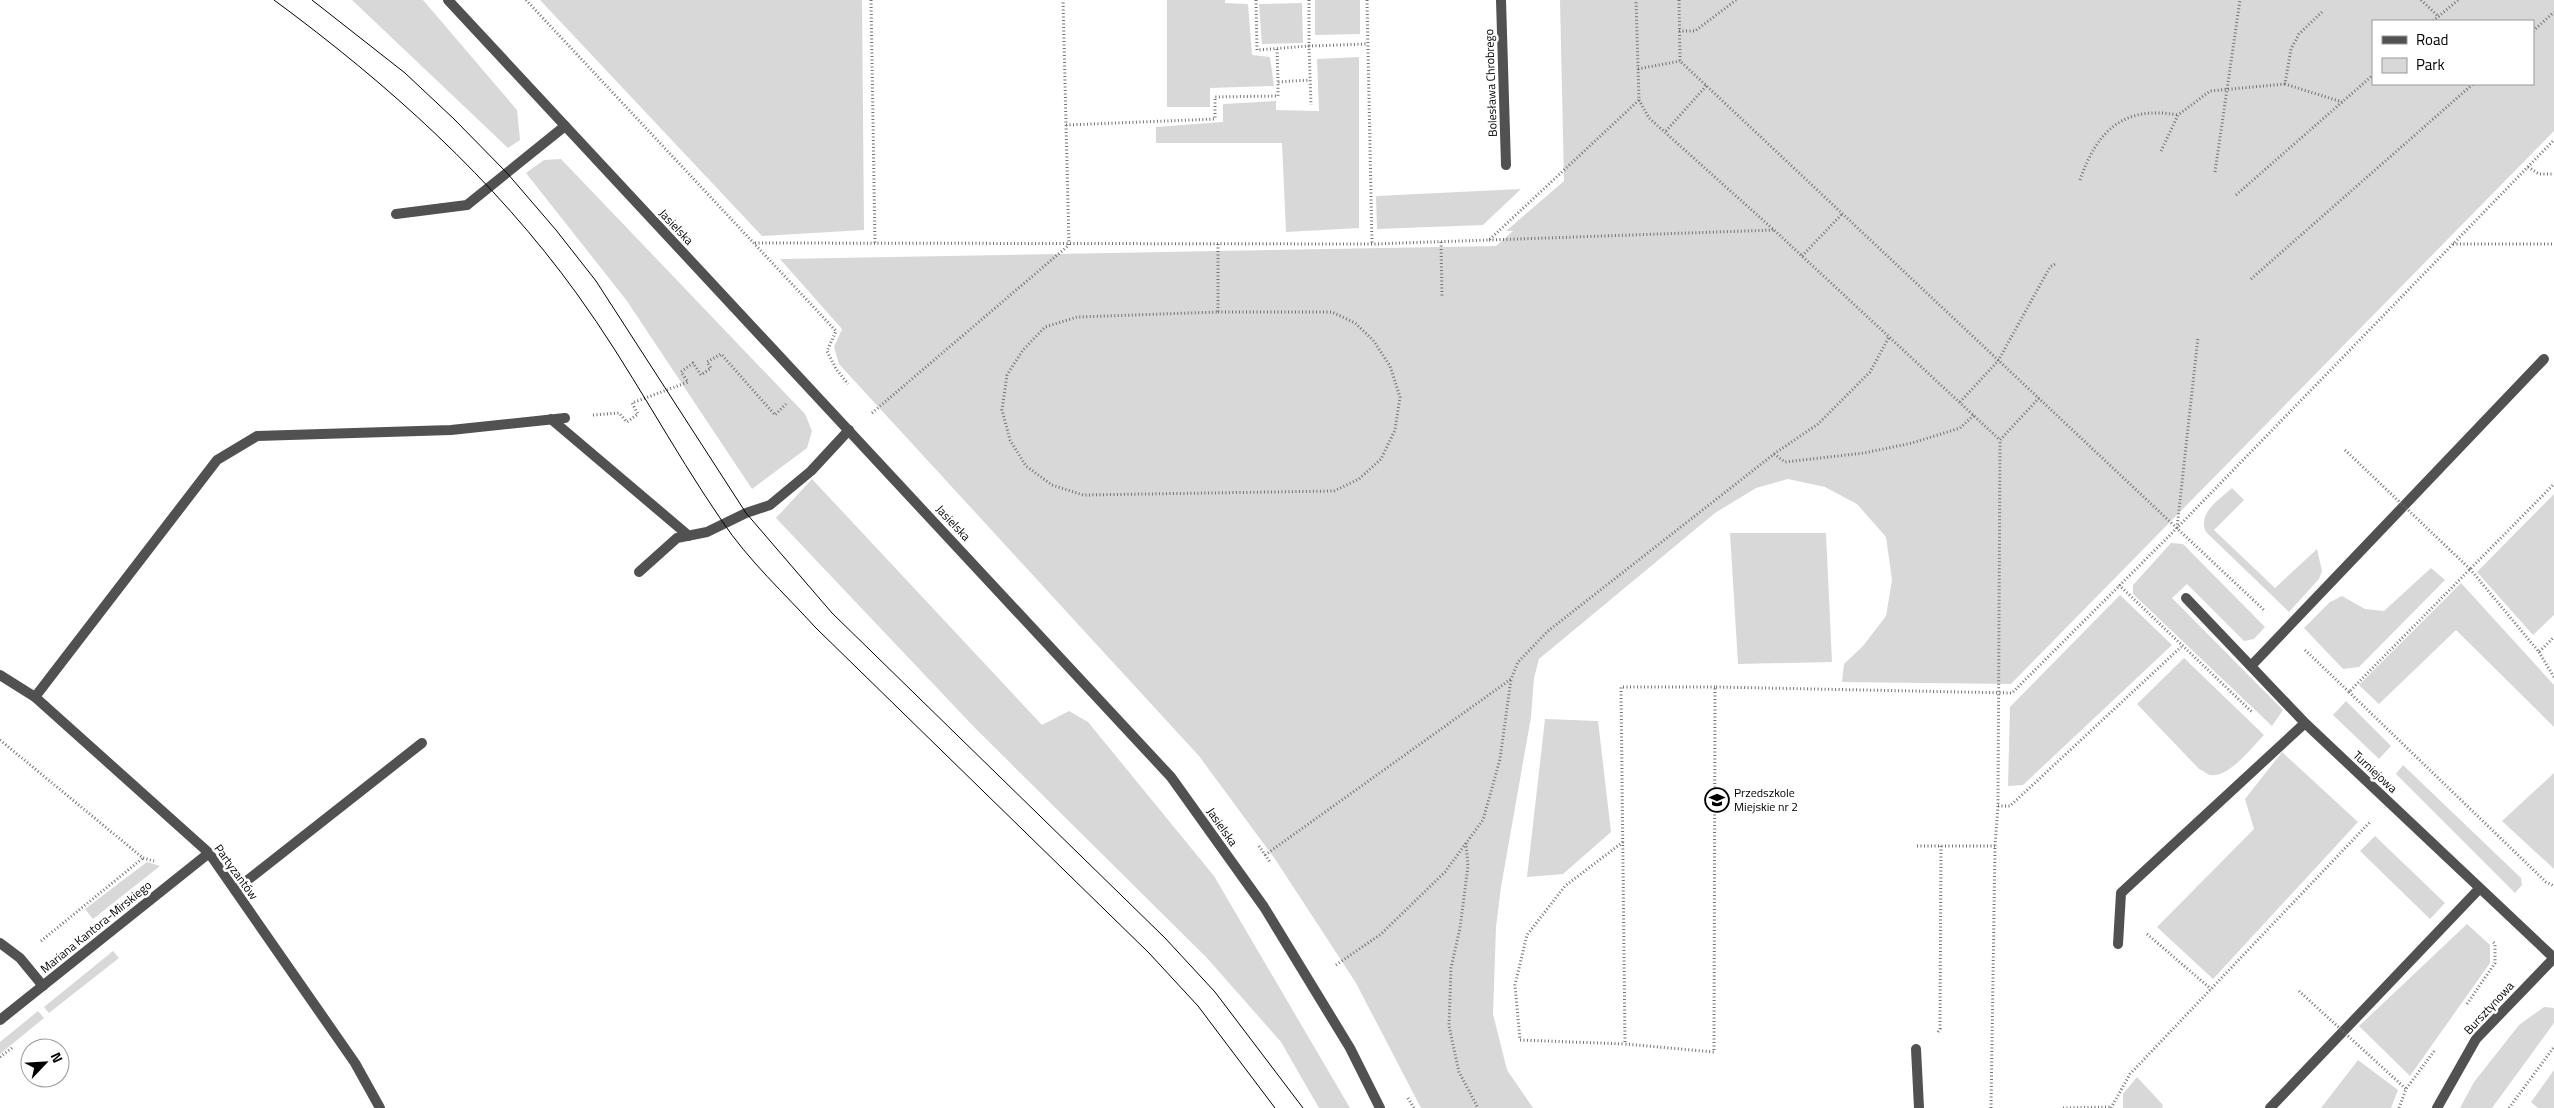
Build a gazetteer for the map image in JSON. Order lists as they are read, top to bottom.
{
  "streets": {
    "street": [
      "Bolesława Chrobrego",
      "Jasielska",
      "Turniejowa",
      "Partyzantów",
      "Mariana Kantora-Mirskiego",
      "Bursztynowa"
    ]
  },
  "crossings": [
    ["Turniejowa", "Bursztynowa"],
    ["Partyzantów", "Mariana Kantora-Mirskiego"]
  ],
  "places": {
    "school or university": ["Przedszkole Miejskie nr 2"]
  },
  "legend": ["Road", "Park"],
  "north": "top right"
}
